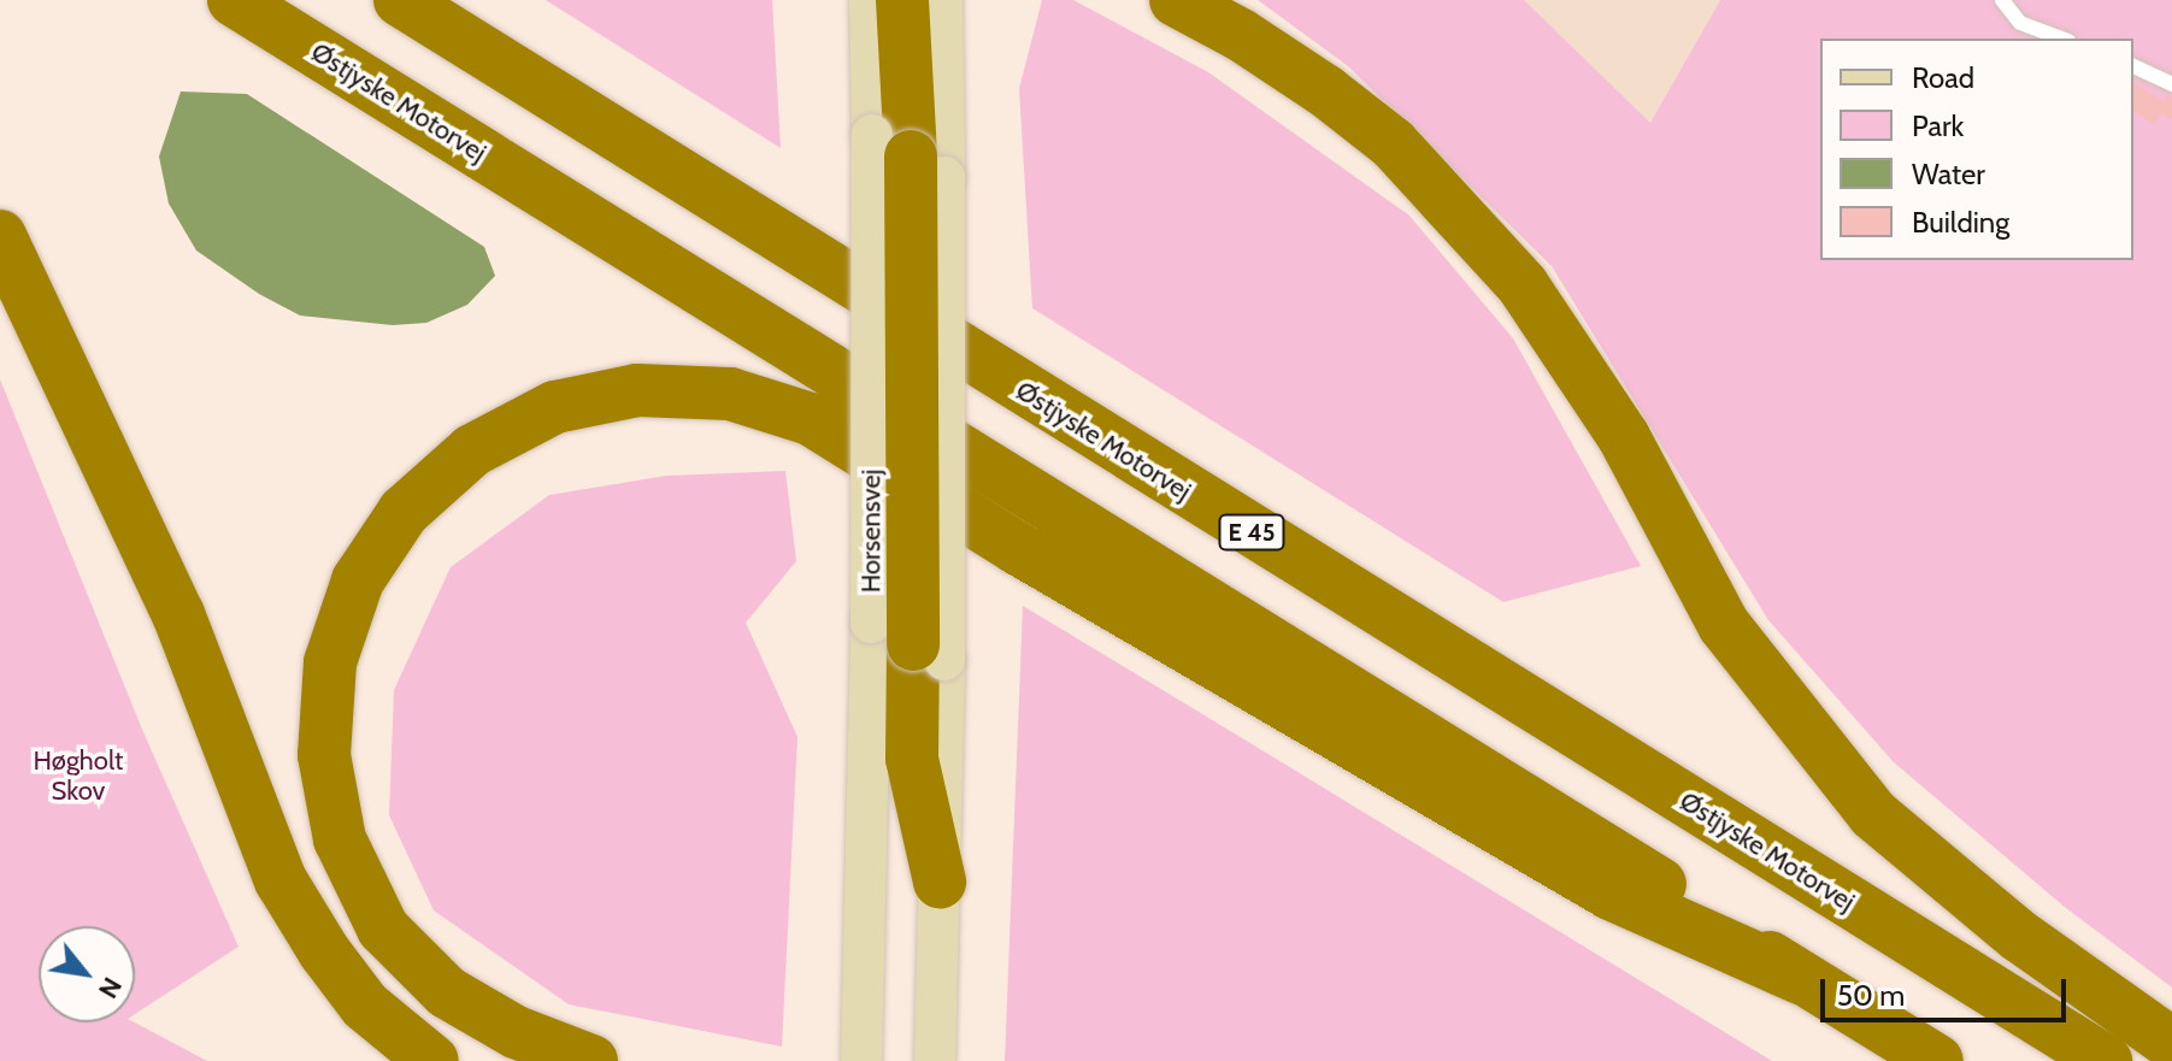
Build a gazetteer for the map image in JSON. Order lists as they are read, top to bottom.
{
  "streets": {
    "highway": ["Østjyske Motorvej", "E 45"],
    "main road": ["Horsensvej"]
  },
  "parks": ["Høgholt Skov"],
  "legend": [
    "Road",
    "Park",
    "Water",
    "Building"
  ],
  "scale_bar": "50 m",
  "north": "bottom right"
}
